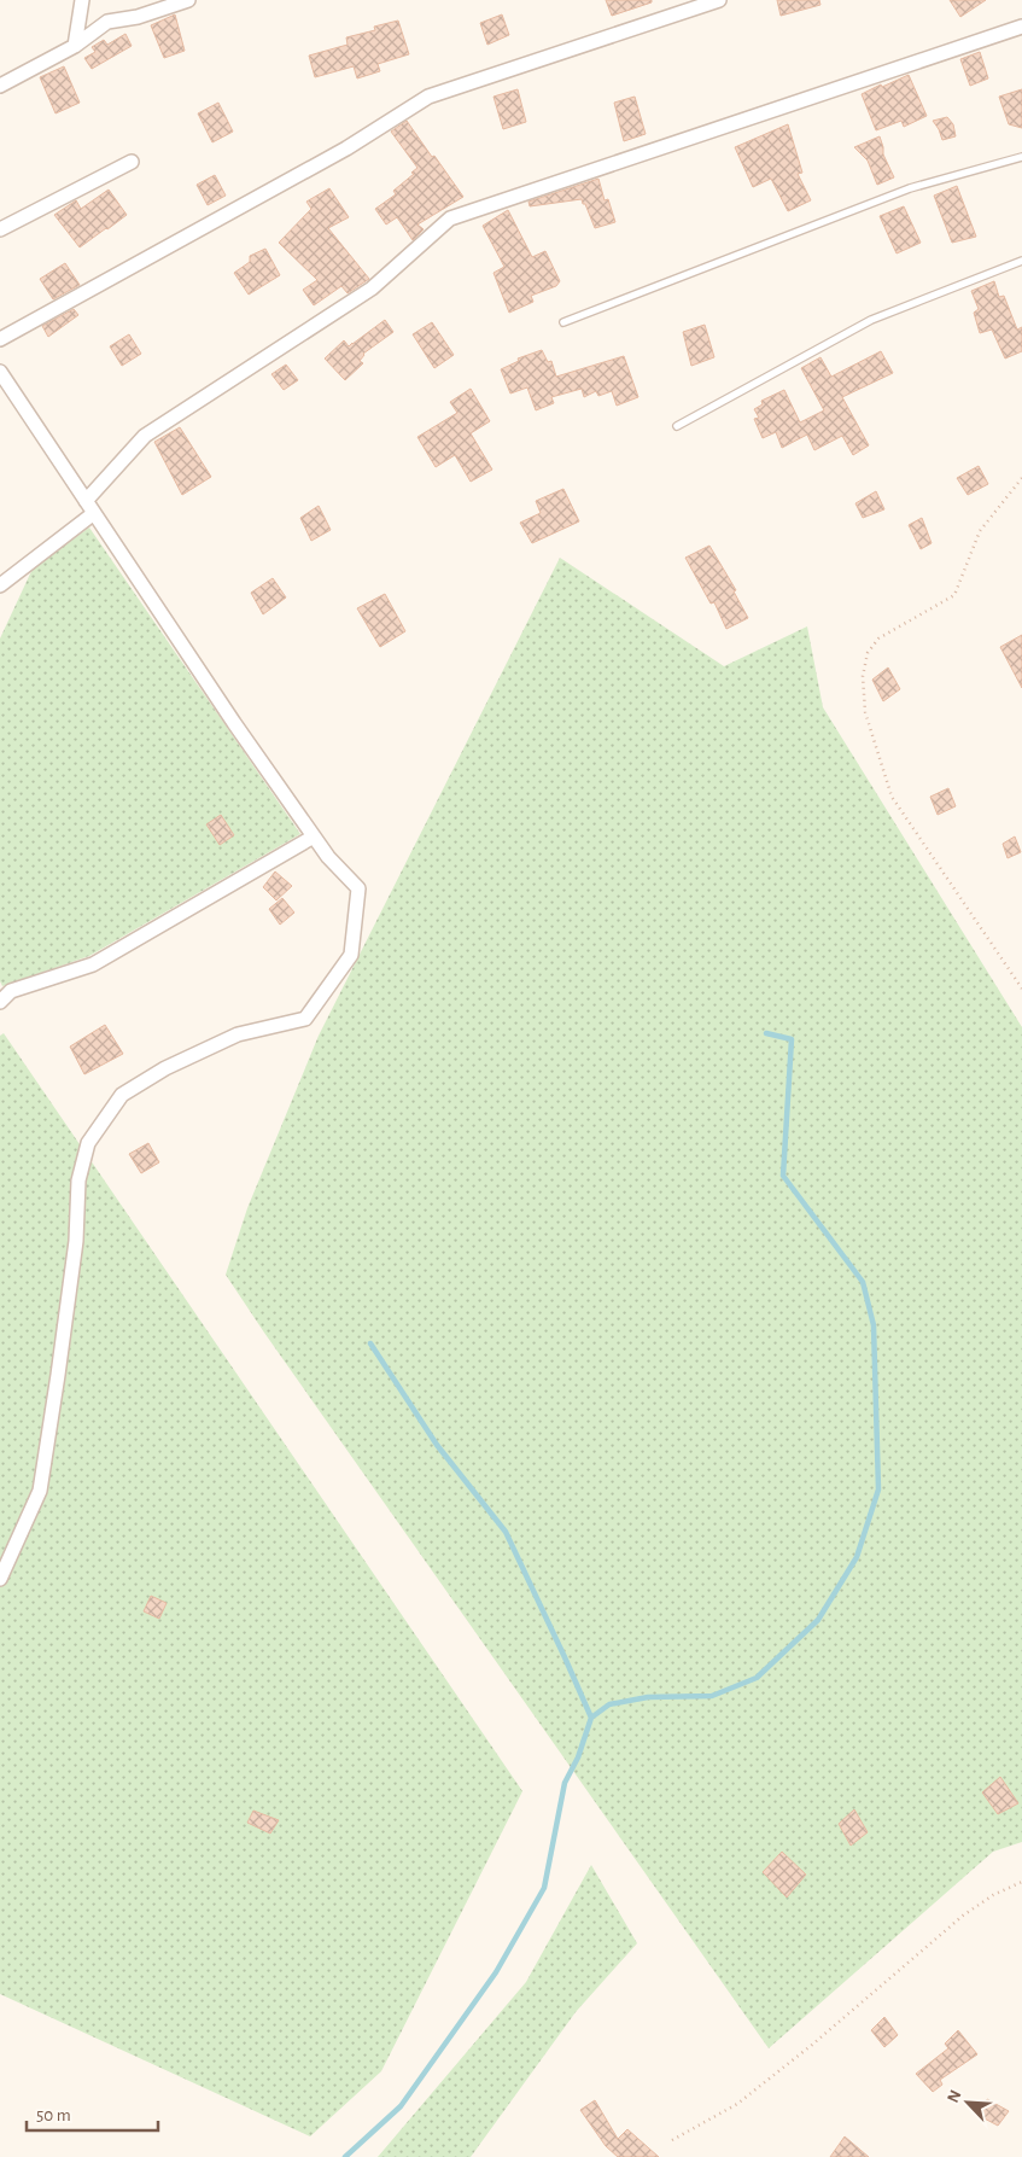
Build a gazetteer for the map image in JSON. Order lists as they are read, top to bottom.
{
  "scale_bar": "50 m",
  "north": "top left"
}
